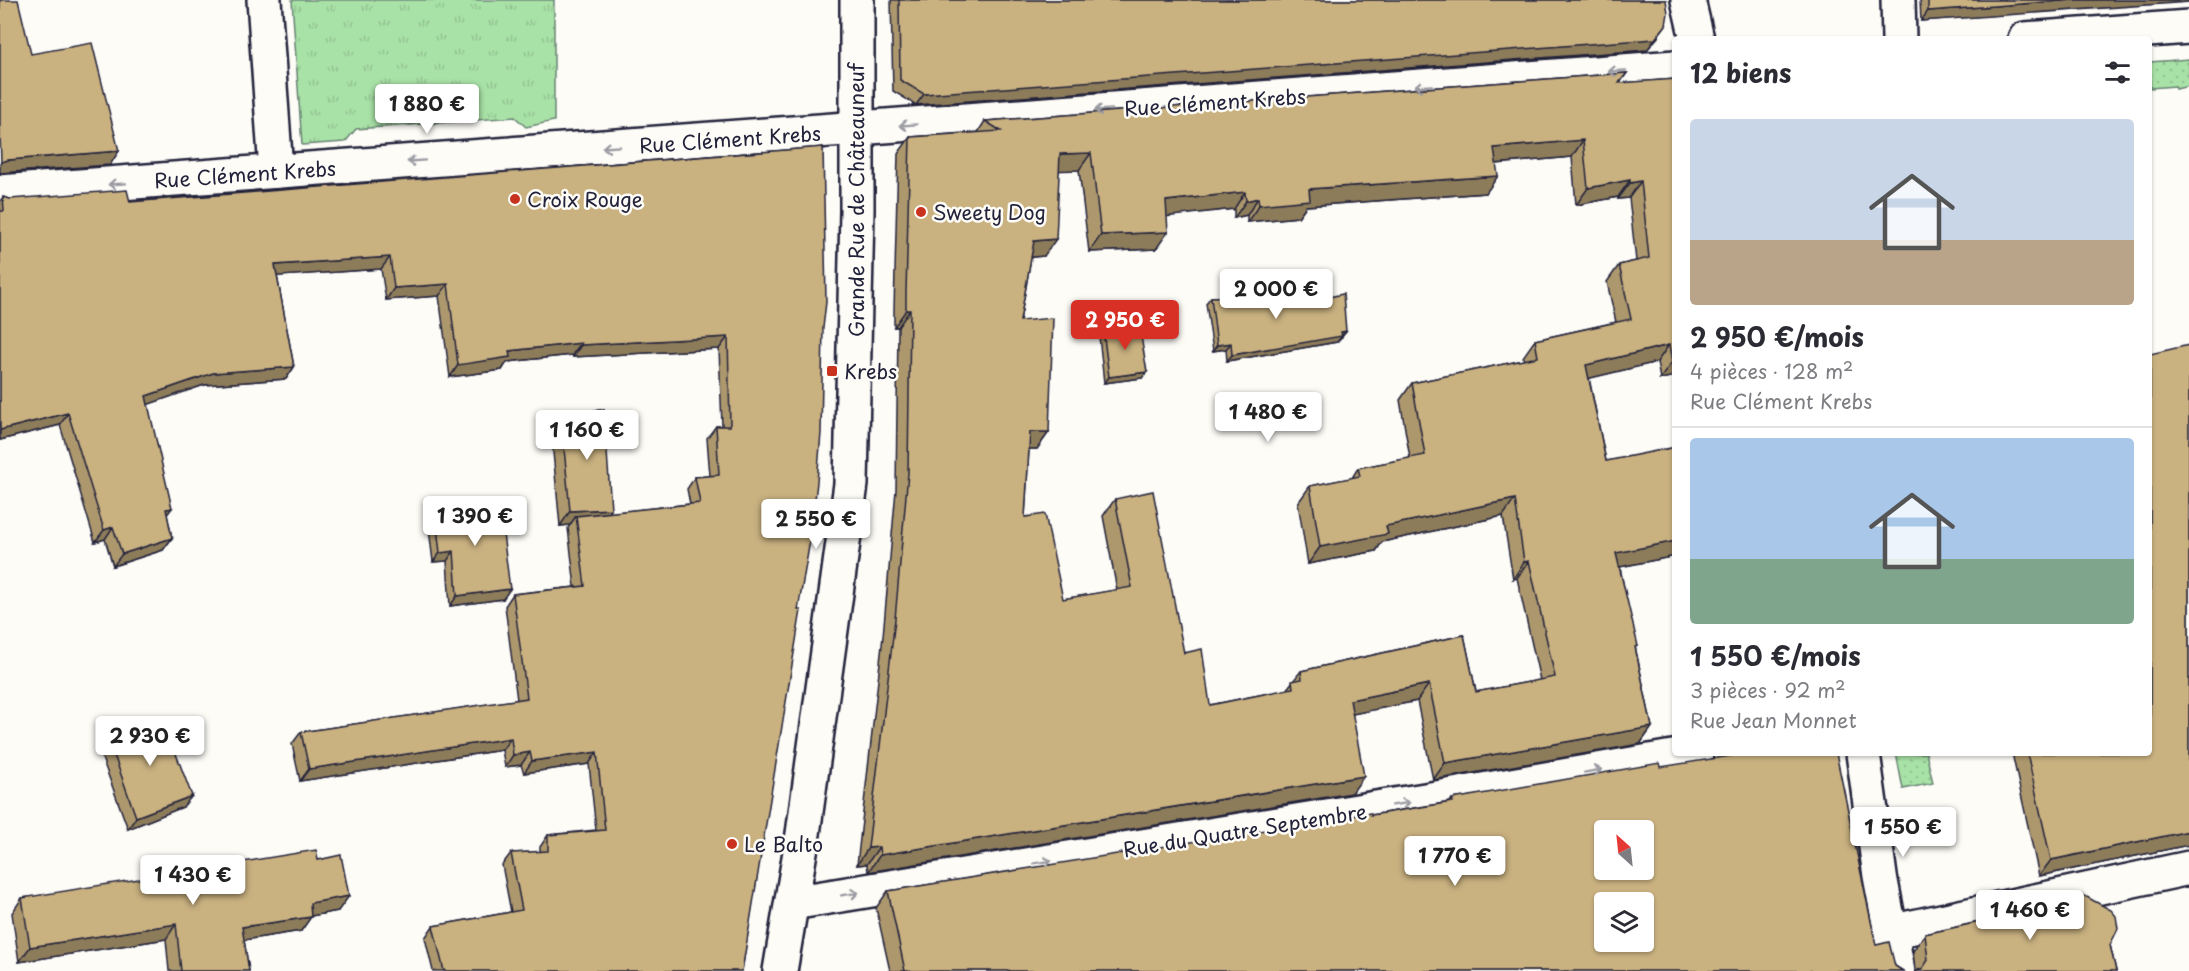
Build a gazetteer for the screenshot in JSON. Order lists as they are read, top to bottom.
{
  "streets": {
    "street": ["Rue Clément Krebs", "Grande Rue de Châteauneuf", "Rue du Quatre Septembre"]
  },
  "crossings": [
    ["Rue Clément Krebs", "Grande Rue de Châteauneuf"],
    ["Grande Rue de Châteauneuf", "Rue du Quatre Septembre"]
  ],
  "one_way": ["Rue Clément Krebs", "Rue du Quatre Septembre"],
  "places": {
    "other": ["Croix Rouge", "Sweety Dog", "Le Balto"],
    "transit": ["Krebs"]
  },
  "north": "top left",
  "page": {
    "heading": "12 biens",
    "price": [
      "1 880 €",
      "2 000 €",
      "2 950 €",
      "1 480 €",
      "1 160 €",
      "1 390 €",
      "2 550 €",
      "2 930 €",
      "1 550 €",
      "1 770 €",
      "1 430 €",
      "1 460 €"
    ],
    "list": [
      {
        "name": "2 950 €/mois",
        "note": "4 pièces · 128 m² · Rue Clément Krebs"
      },
      {
        "name": "1 550 €/mois",
        "note": "3 pièces · 92 m² · Rue Jean Monnet"
      }
    ]
  }
}
